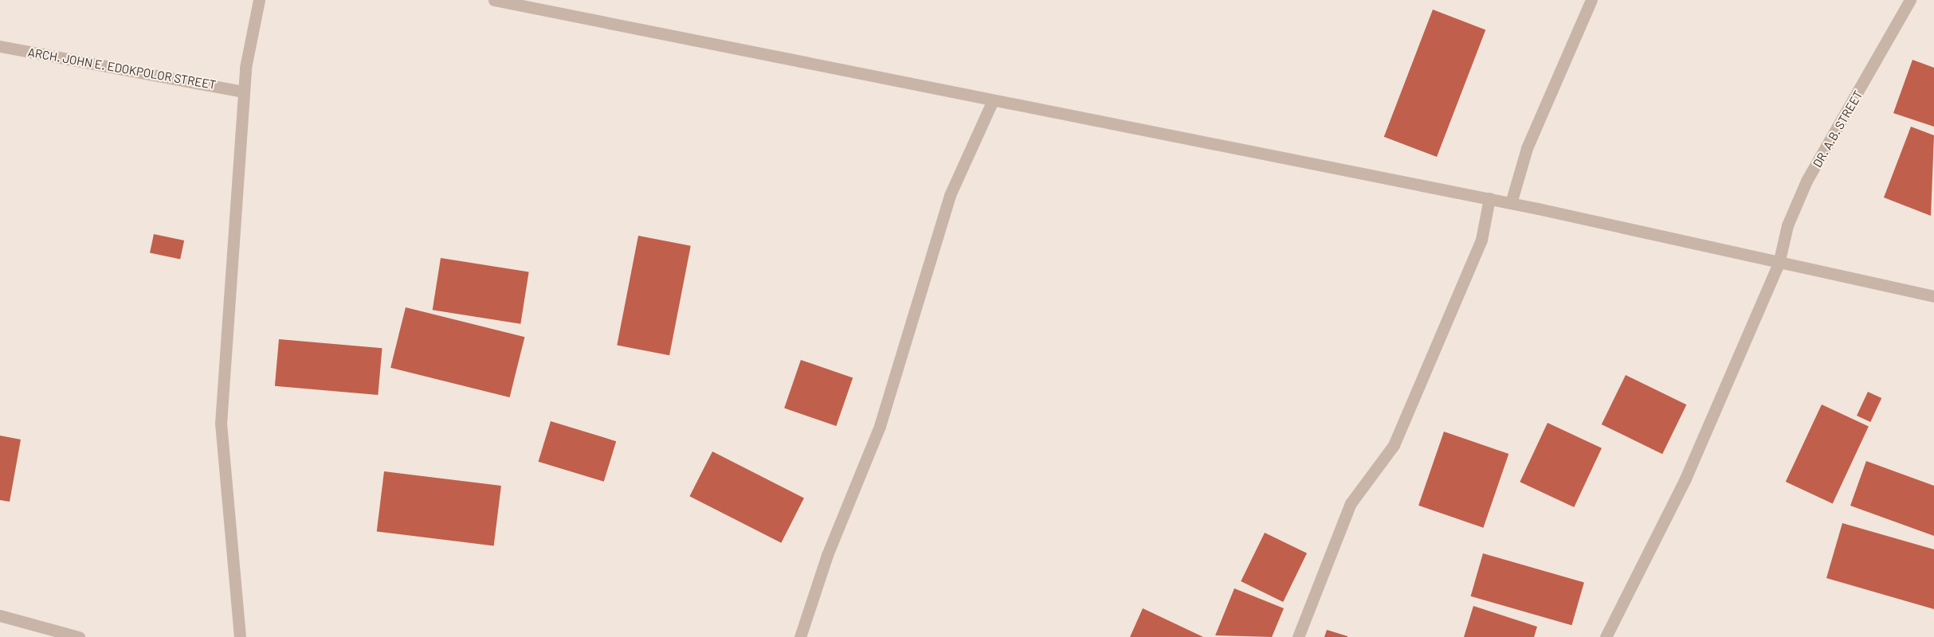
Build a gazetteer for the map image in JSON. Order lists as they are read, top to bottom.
{
  "streets": {
    "street": ["ARCH. JOHN E. EDOKPOLOR STREET", "DR. A.B. STREET"]
  }
}
